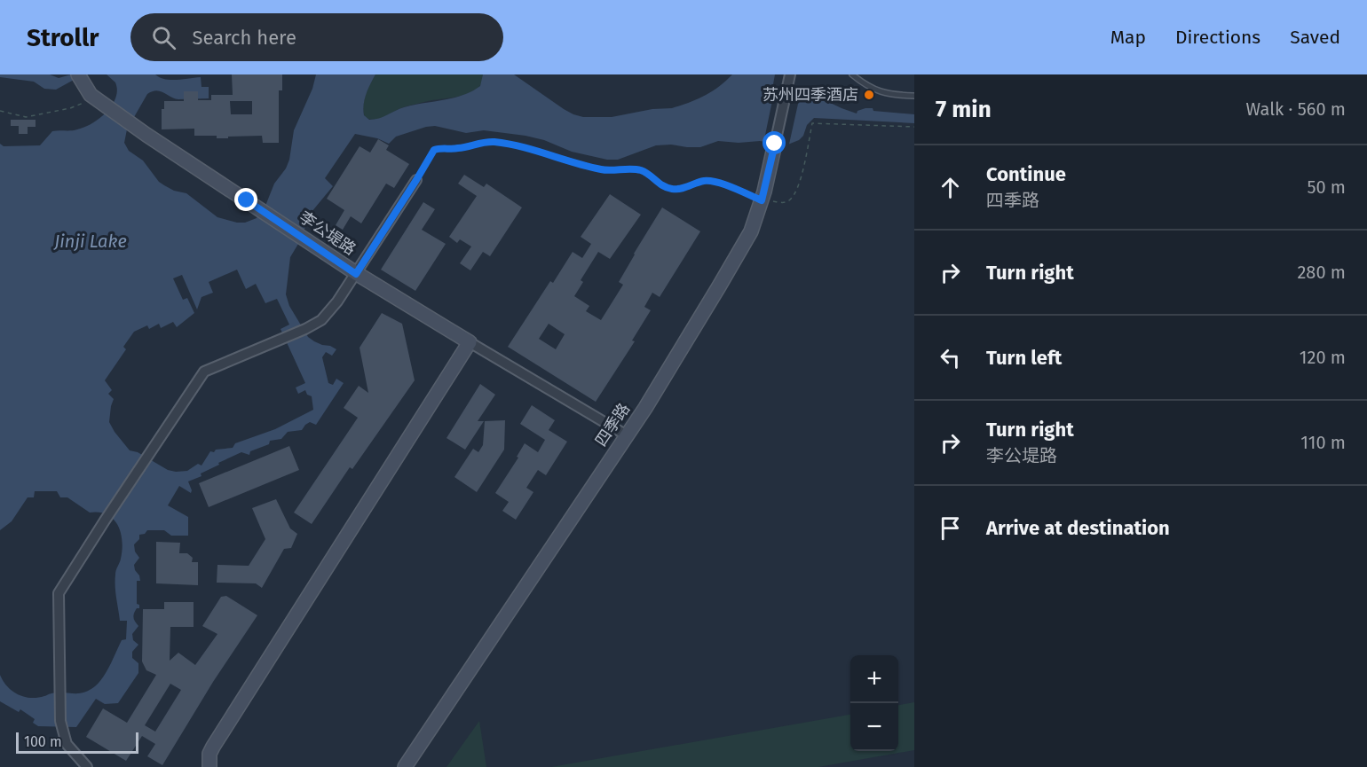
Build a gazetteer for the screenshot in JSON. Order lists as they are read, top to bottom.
{
  "streets": {
    "street": ["李公堤路", "四季路"]
  },
  "crossings": [
    ["李公堤路", "四季路"]
  ],
  "water": ["Jinji Lake"],
  "places": ["苏州四季酒店"],
  "scale_bar": "100 m",
  "page": {
    "header": "Strollr",
    "search": "Search here",
    "nav": ["Map", "Directions", "Saved"],
    "heading": ["7 min", "Walk · 560 m"],
    "list": [
      ["Continue", "四季路", "50 m"],
      ["Turn right", "280 m"],
      ["Turn left", "120 m"],
      ["Turn right", "李公堤路", "110 m"],
      "Arrive at destination"
    ],
    "map_buttons": ["+", "−"],
    "scale": "100 m"
  }
}
